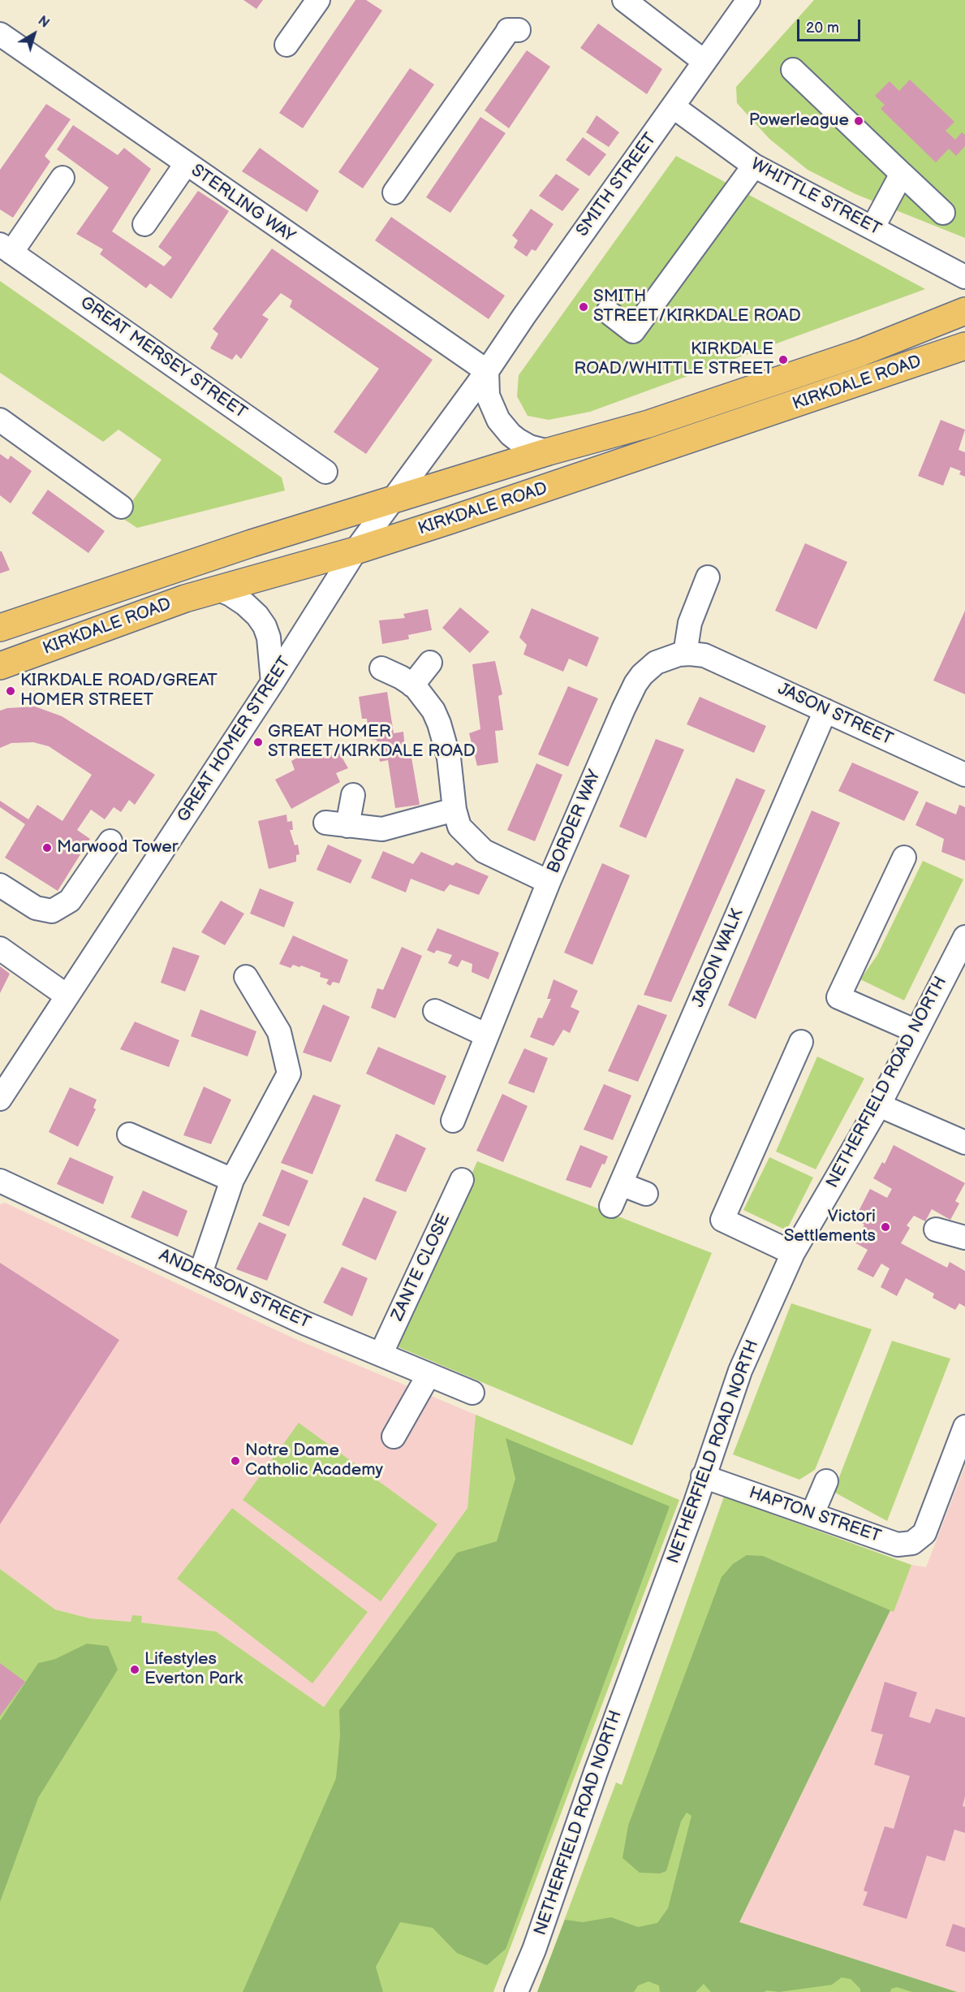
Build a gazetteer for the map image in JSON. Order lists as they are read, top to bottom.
{
  "streets": {
    "highway": ["KIRKDALE ROAD"],
    "street": [
      "SMITH STREET",
      "WHITTLE STREET",
      "STERLING WAY",
      "GREAT MERSEY STREET",
      "JASON STREET",
      "GREAT HOMER STREET",
      "BORDER WAY",
      "JASON WALK",
      "NETHERFIELD ROAD NORTH",
      "ZANTE CLOSE",
      "ANDERSON STREET",
      "HAPTON STREET"
    ]
  },
  "crossings": [
    ["SMITH STREET", "WHITTLE STREET"],
    ["SMITH STREET", "STERLING WAY"],
    ["SMITH STREET", "KIRKDALE ROAD"],
    ["SMITH STREET", "GREAT HOMER STREET"],
    ["KIRKDALE ROAD", "GREAT HOMER STREET"],
    ["JASON STREET", "BORDER WAY"],
    ["JASON STREET", "JASON WALK"],
    ["NETHERFIELD ROAD NORTH", "HAPTON STREET"],
    ["ZANTE CLOSE", "ANDERSON STREET"]
  ],
  "places": [
    "Powerleague",
    "SMITH STREET/KIRKDALE ROAD",
    "KIRKDALE ROAD/WHITTLE STREET",
    "KIRKDALE ROAD/GREAT HOMER STREET",
    "GREAT HOMER STREET/KIRKDALE ROAD",
    "Marwood Tower",
    "Victori Settlements",
    "Notre Dame Catholic Academy",
    "Lifestyles Everton Park"
  ],
  "scale_bar": "20 m",
  "north": "top right"
}
